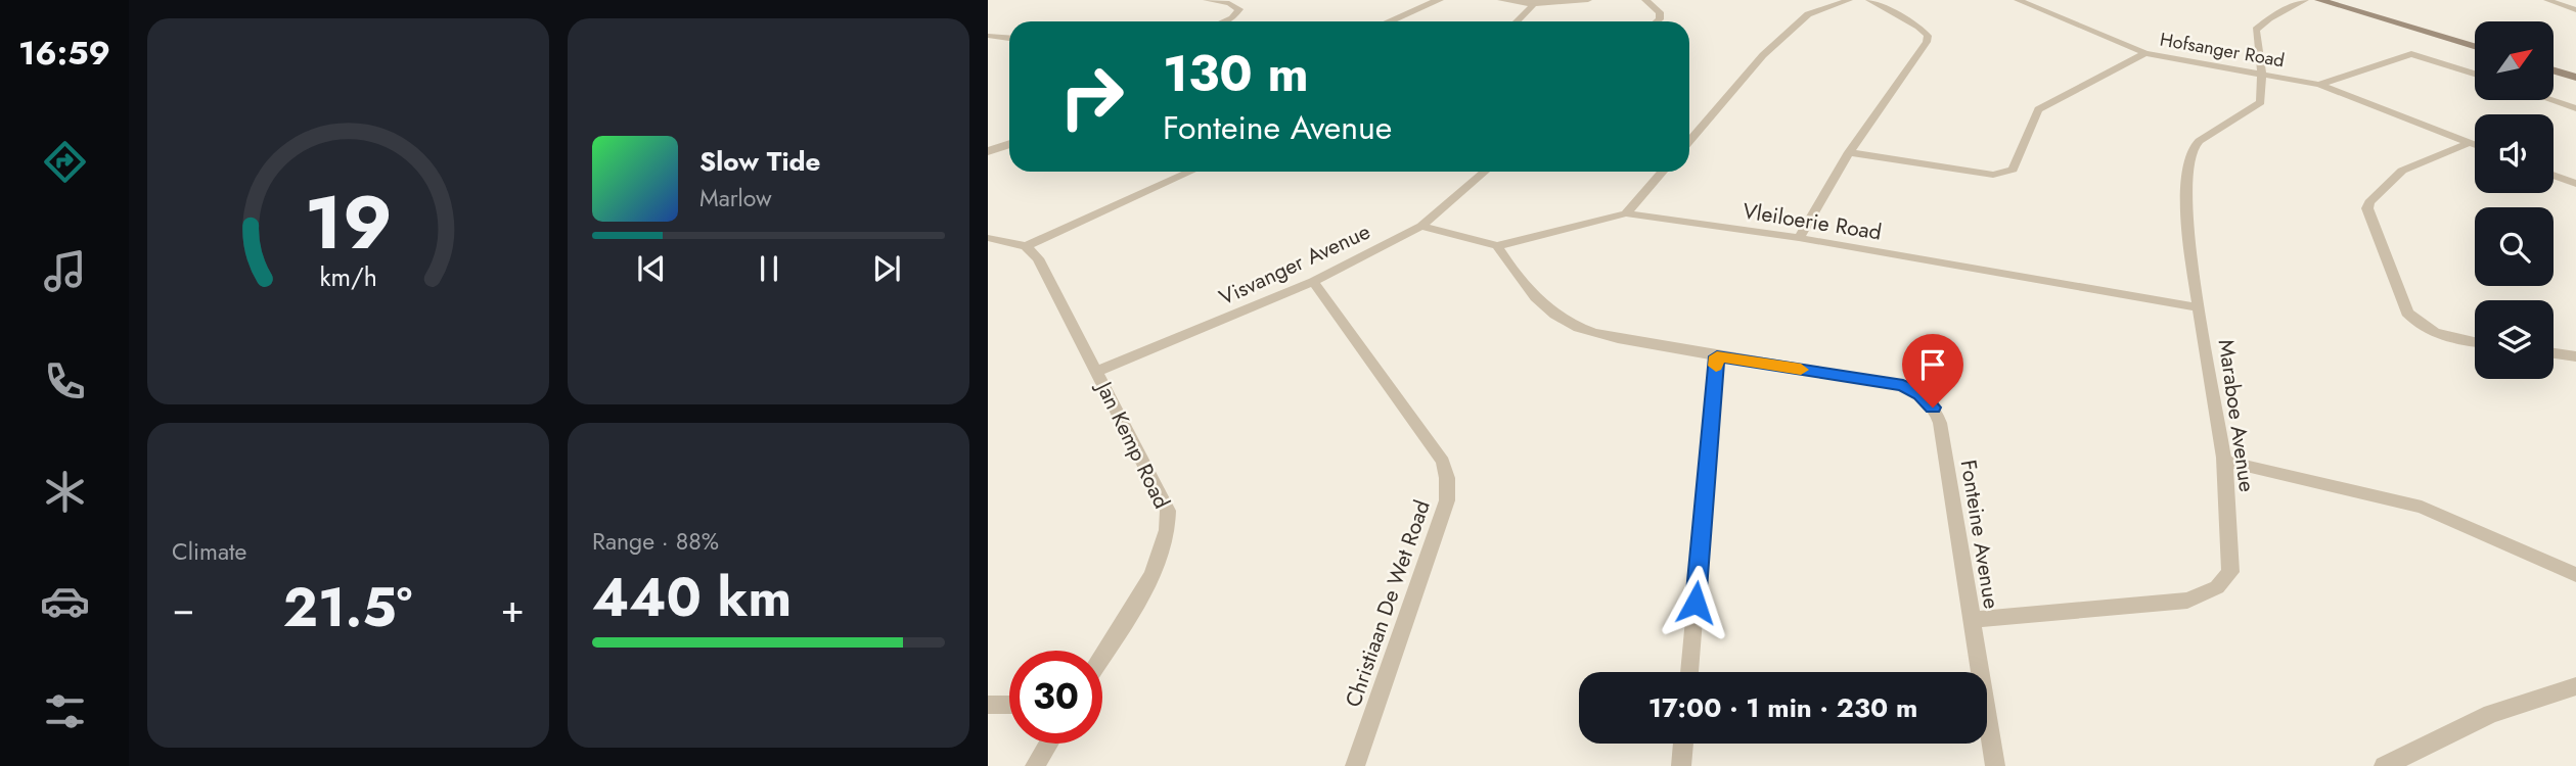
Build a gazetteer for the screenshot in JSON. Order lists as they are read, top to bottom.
{
  "streets": {
    "street": [
      "Hofsanger Road",
      "Vleiloerie Road",
      "Visvanger Avenue",
      "Maraboe Avenue",
      "Jan Kemp Road",
      "Fonteine Avenue",
      "Christiaan De Wet Road"
    ]
  },
  "crossings": [
    ["Hofsanger Road", "Maraboe Avenue"],
    ["Vleiloerie Road", "Visvanger Avenue"],
    ["Vleiloerie Road", "Maraboe Avenue"],
    ["Vleiloerie Road", "Fonteine Avenue"],
    ["Visvanger Avenue", "Jan Kemp Road"],
    ["Visvanger Avenue", "Christiaan De Wet Road"],
    ["Maraboe Avenue", "Fonteine Avenue"]
  ],
  "north": "top right",
  "page": {
    "tabs": "16:59",
    "turn": ["130 m", "Fonteine Avenue"],
    "song": ["Slow Tide", "Marlow"],
    "tile": [
      "Climate",
      ["Range · 88%", "440 km"]
    ],
    "heat": ["−", "21.5°", "+"],
    "limit": "30",
    "trip": "17:00 · 1 min · 230 m",
    "gauge": ["19", "km/h"]
  }
}
